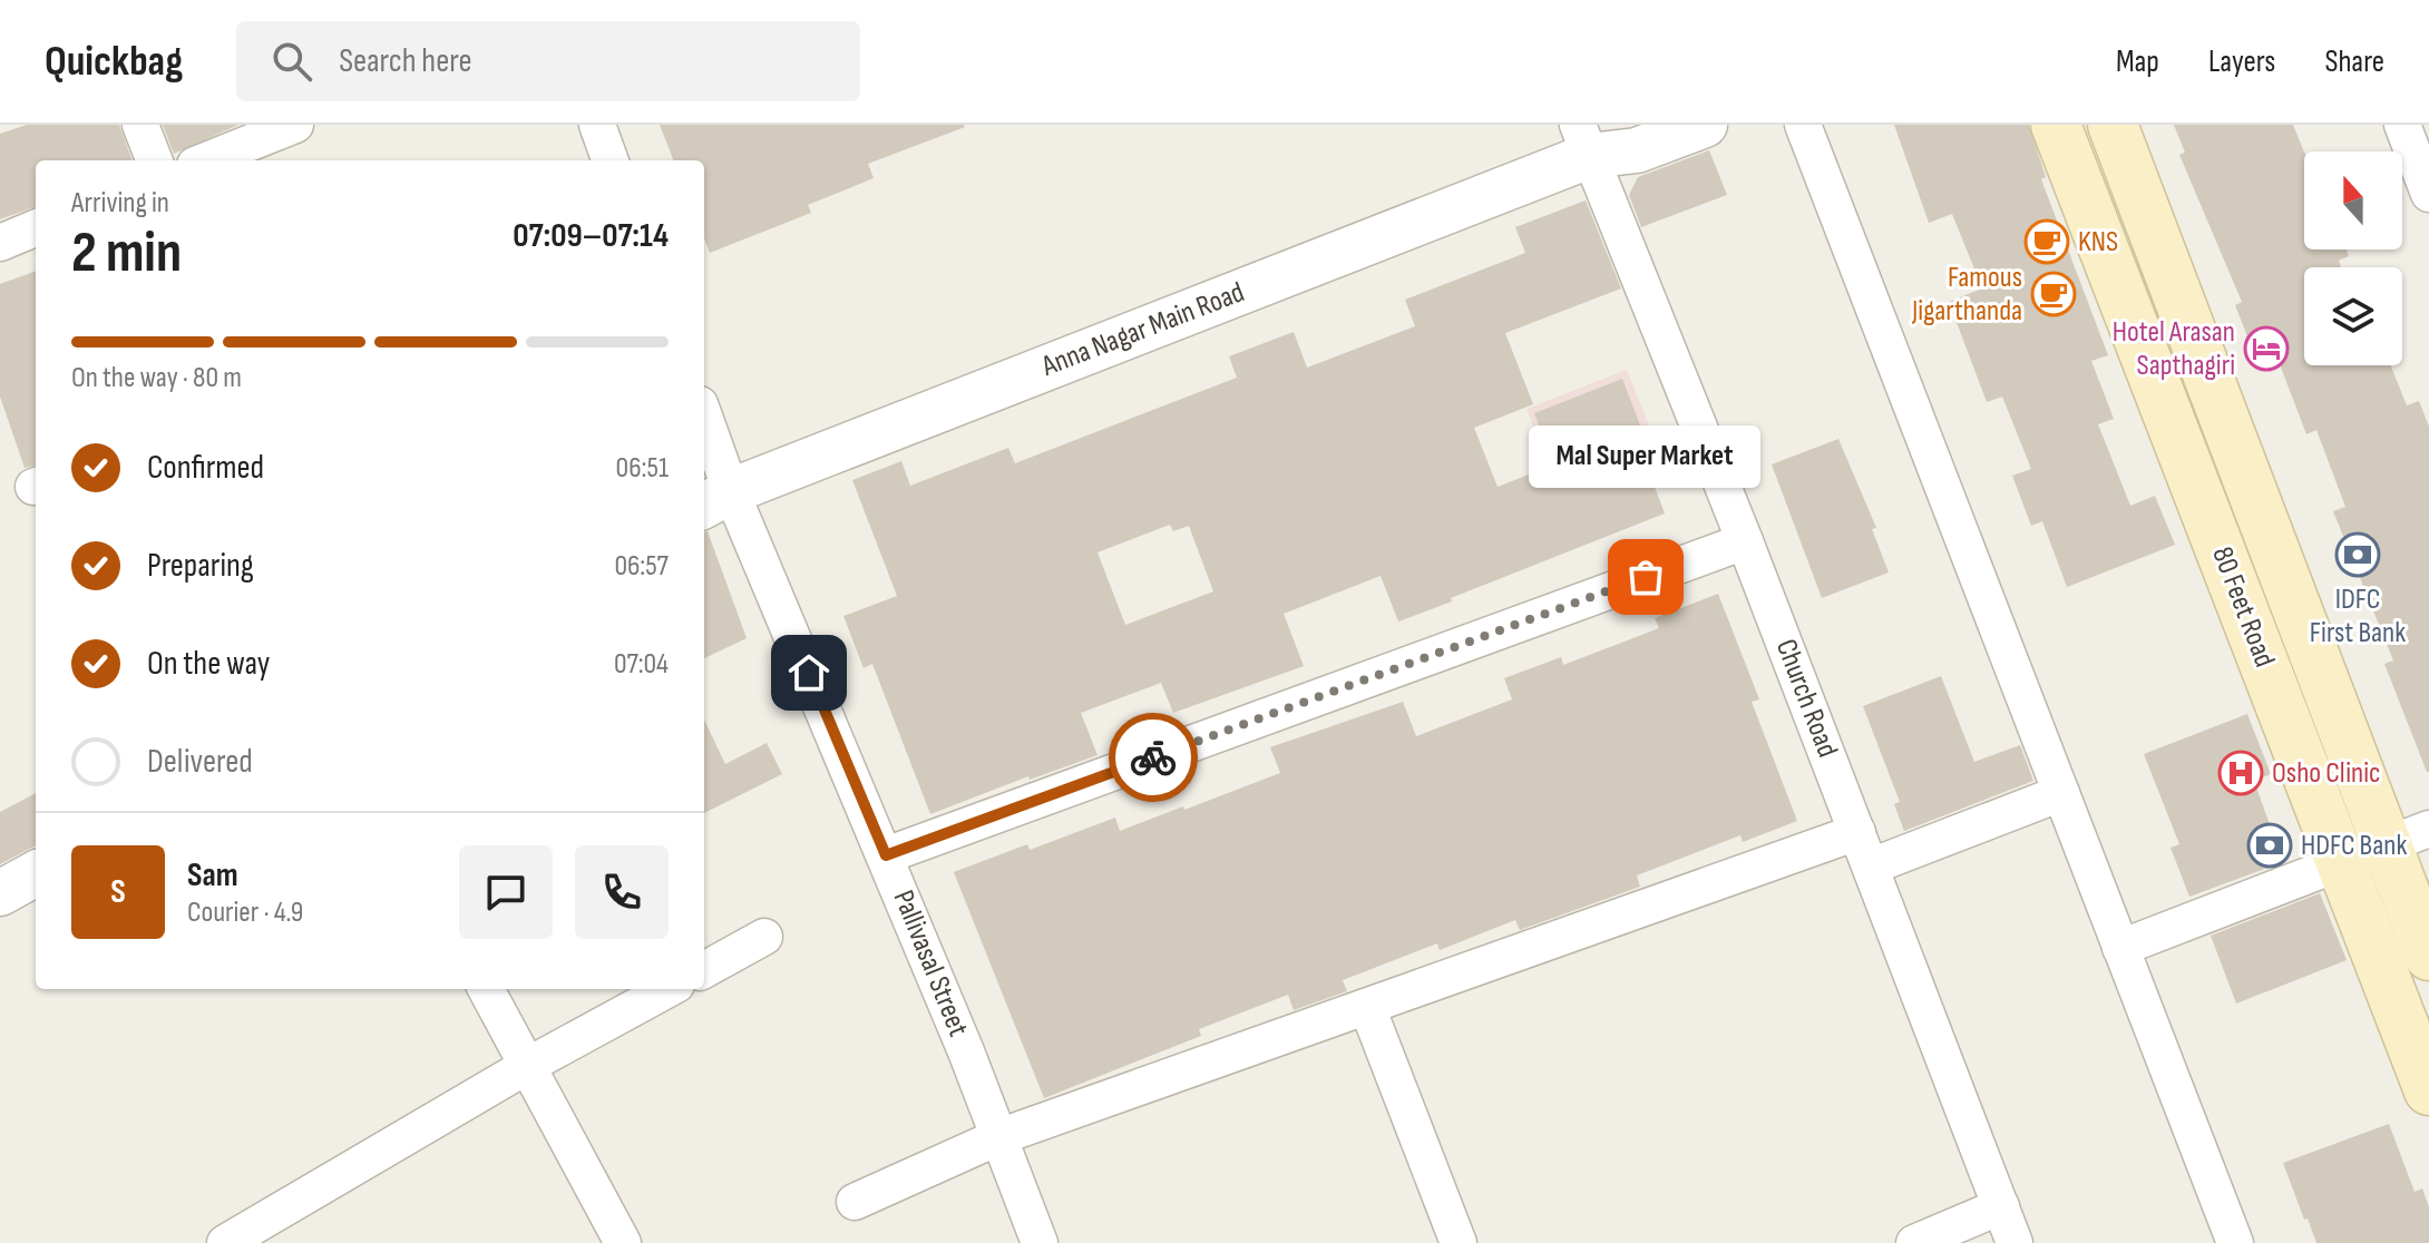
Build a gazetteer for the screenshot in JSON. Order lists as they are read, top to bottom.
{
  "streets": {
    "main road": ["80 Feet Road"],
    "street": ["Anna Nagar Main Road", "Church Road", "Pallivasal Street"]
  },
  "crossings": [
    ["Anna Nagar Main Road", "Church Road"],
    ["Anna Nagar Main Road", "Pallivasal Street"]
  ],
  "places": {
    "cafe": ["KNS", "Famous Jigarthanda"],
    "hotel": ["Hotel Arasan Sapthagiri"],
    "bank": ["IDFC First Bank", "HDFC Bank"],
    "other": ["Mal Super Market"],
    "hospital": ["Osho Clinic"]
  },
  "north": "top",
  "page": {
    "header": "Quickbag",
    "search": "Search here",
    "nav": ["Map", "Layers", "Share"],
    "heading": ["2 min", "Arriving in", "07:09–07:14"],
    "panel": ["Sam", "Courier · 4.9"],
    "bar": "On the way · 80 m",
    "list": [
      ["Confirmed", "06:51"],
      ["Preparing", "06:57"],
      ["On the way", "07:04"],
      "Delivered"
    ],
    "bubble": "Mal Super Market",
    "round": "S"
  }
}
